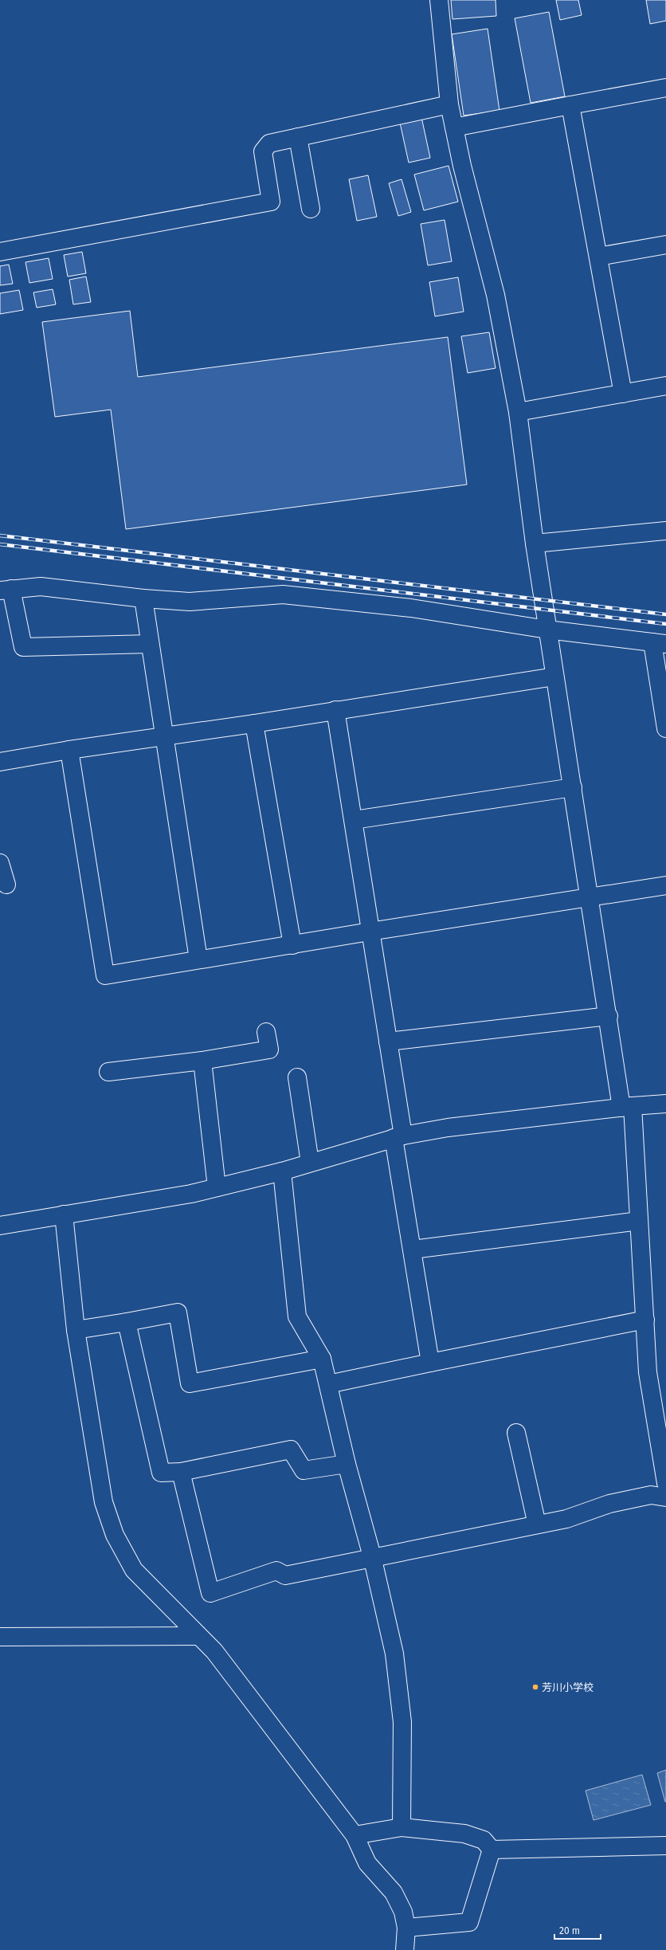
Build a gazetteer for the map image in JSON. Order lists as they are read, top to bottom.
{
  "places": ["芳川小学校"],
  "scale_bar": "20 m"
}
